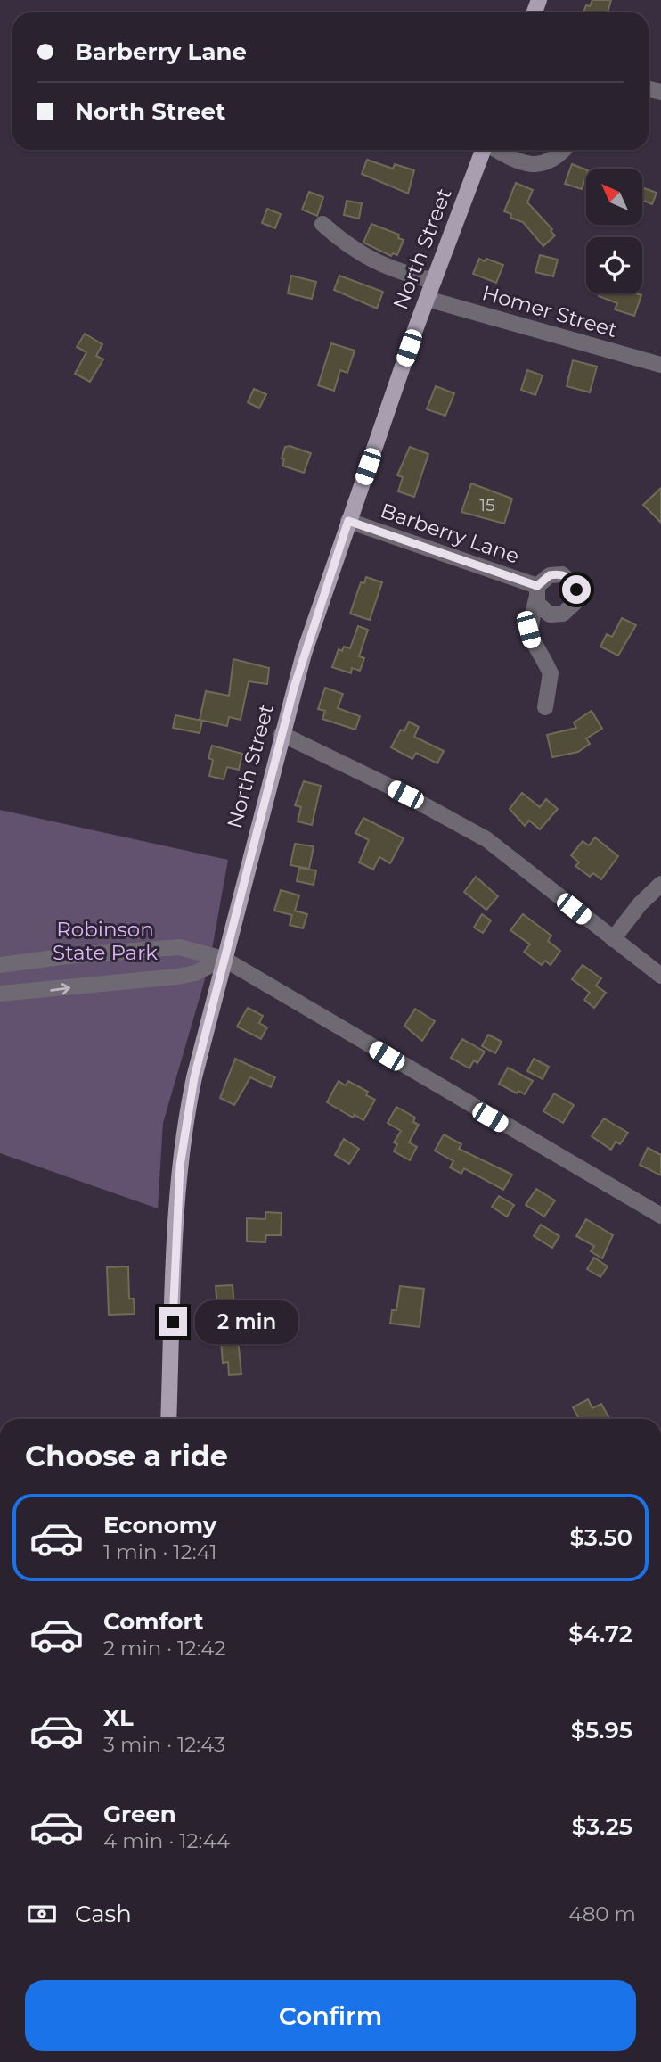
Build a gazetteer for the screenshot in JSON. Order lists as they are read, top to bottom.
{
  "streets": {
    "main road": ["North Street"],
    "street": ["Homer Street", "Barberry Lane"]
  },
  "crossings": [
    ["North Street", "Homer Street"],
    ["North Street", "Barberry Lane"]
  ],
  "parks": ["Robinson State Park"],
  "house_numbers": ["15"],
  "north": "top left",
  "page": {
    "banner": ["Barberry Lane", "North Street"],
    "bubble": "2 min",
    "heading": "Choose a ride",
    "list": [
      {
        "name": "Economy",
        "note": "1 min · 12:41",
        "value": "$3.50"
      },
      {
        "name": "Comfort",
        "note": "2 min · 12:42",
        "value": "$4.72"
      },
      {
        "name": "XL",
        "note": "3 min · 12:43",
        "value": "$5.95"
      },
      {
        "name": "Green",
        "note": "4 min · 12:44",
        "value": "$3.25"
      }
    ],
    "pay": ["Cash", "480 m"],
    "buttons": "Confirm"
  }
}
